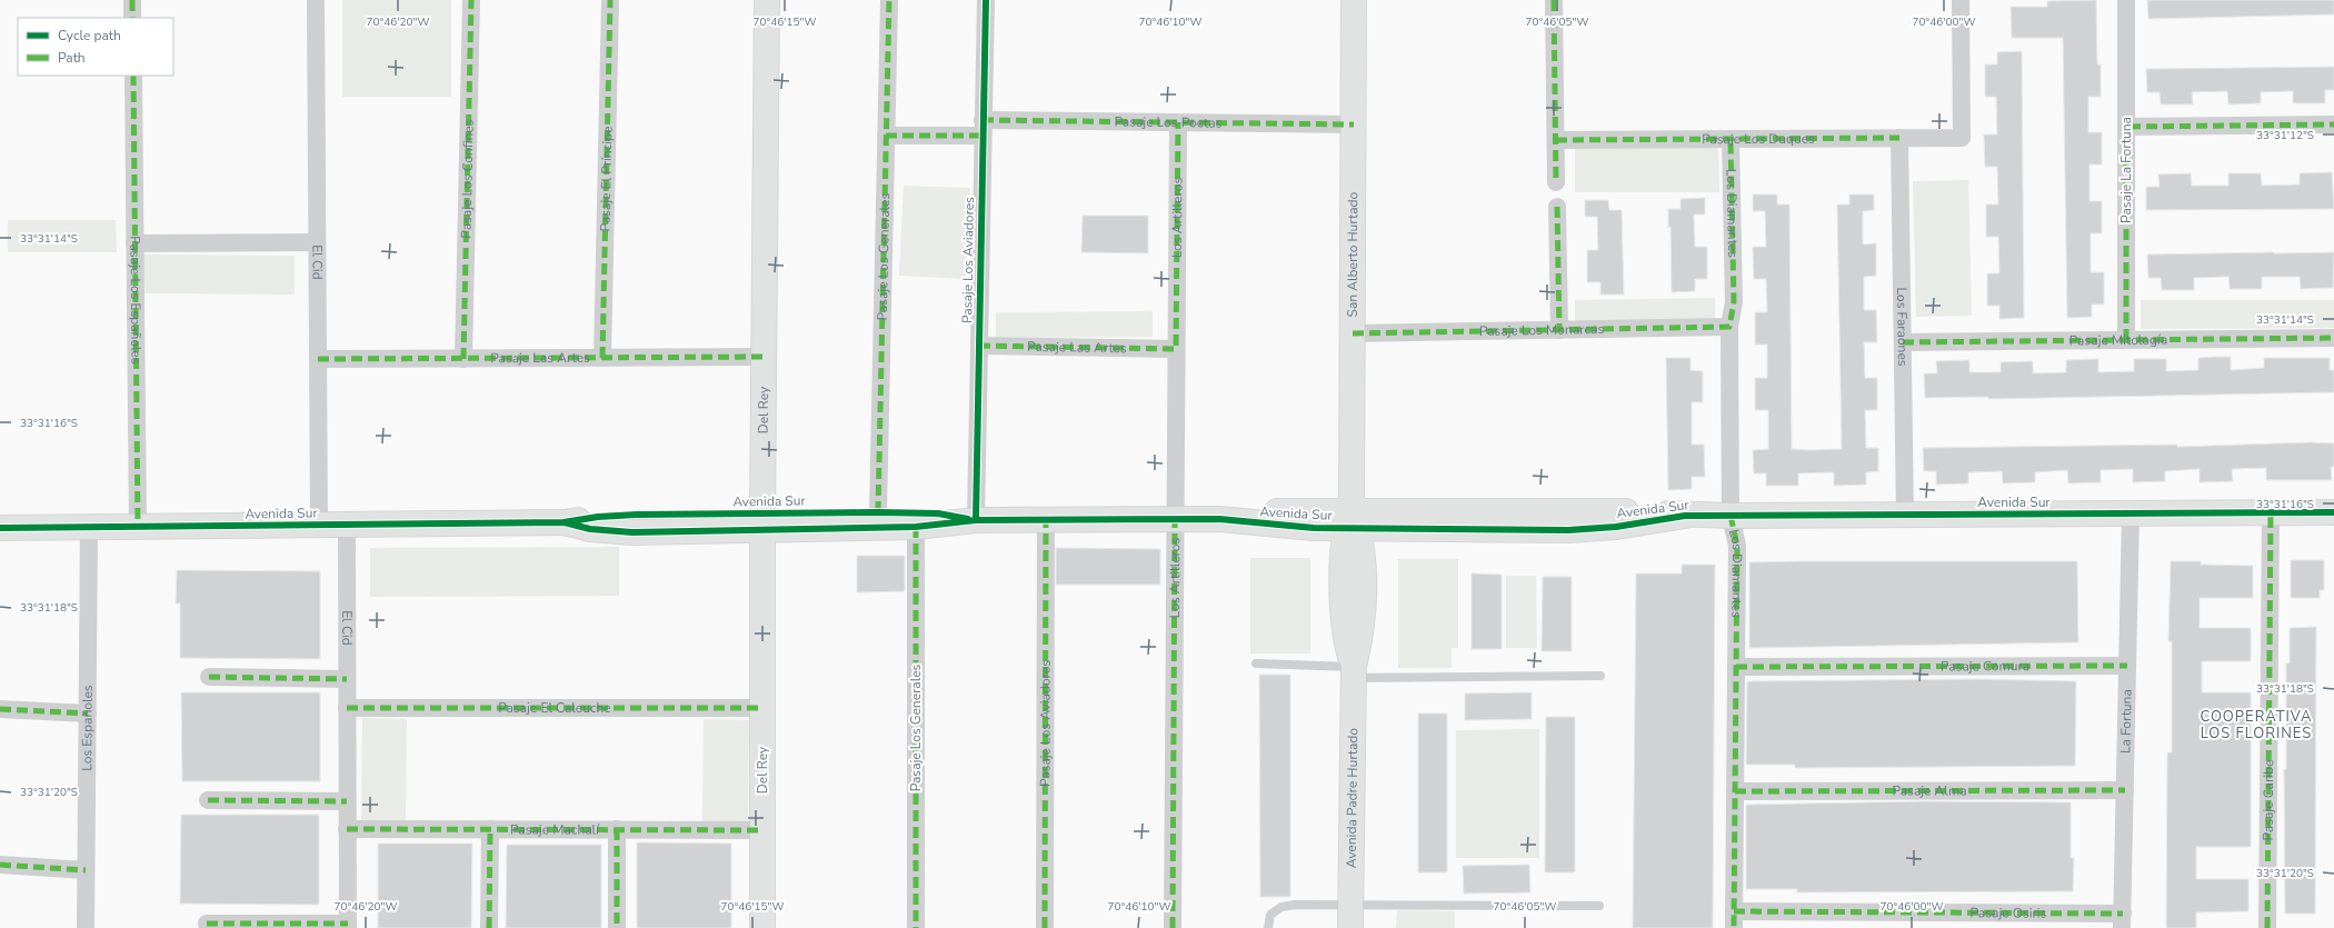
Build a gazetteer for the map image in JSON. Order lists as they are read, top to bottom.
{
  "streets": {
    "street": [
      "Pasaje Los Poetas",
      "Pasaje Los Duques",
      "Pasaje La Fortuna",
      "Pasaje Los Confines",
      "Pasaje El Príncipe",
      "Los Diamantes",
      "Los Artilleros",
      "San Alberto Hurtado",
      "Pasaje Los Generales",
      "Pasaje Los Aviadores",
      "El Cid",
      "Pasaje Los Españoles",
      "Los Faraones",
      "Pasaje Los Monarcas",
      "Pasaje Mitología",
      "Pasaje Las Artes",
      "Del Rey",
      "Avenida Sur",
      "Pasaje Comura",
      "Pasaje El Caleuche",
      "La Fortuna",
      "Los Españoles",
      "Pasaje Alma",
      "Avenida Padre Hurtado",
      "Pasaje Caribe",
      "Pasaje Machalí",
      "Pasaje Osiris"
    ]
  },
  "crossings": [
    ["Pasaje Los Poetas", "Los Artilleros"],
    ["Pasaje Los Poetas", "San Alberto Hurtado"],
    ["Pasaje Los Poetas", "Pasaje Los Generales"],
    ["Pasaje Los Poetas", "Pasaje Los Aviadores"],
    ["Pasaje Los Duques", "Los Diamantes"],
    ["Pasaje Los Duques", "Los Faraones"],
    ["Pasaje La Fortuna", "Pasaje Mitología"],
    ["Pasaje Los Confines", "Pasaje Las Artes"],
    ["Pasaje El Príncipe", "Pasaje Las Artes"],
    ["Los Diamantes", "Pasaje Los Monarcas"],
    ["Los Diamantes", "Avenida Sur"],
    ["Los Diamantes", "Pasaje Comura"],
    ["Los Diamantes", "Pasaje Alma"],
    ["Los Diamantes", "Pasaje Osiris"],
    ["Los Artilleros", "Pasaje Las Artes"],
    ["Los Artilleros", "Avenida Sur"],
    ["San Alberto Hurtado", "Pasaje Los Monarcas"],
    ["San Alberto Hurtado", "Avenida Sur"],
    ["San Alberto Hurtado", "Avenida Padre Hurtado"],
    ["Pasaje Los Generales", "Avenida Sur"],
    ["Pasaje Los Aviadores", "Pasaje Las Artes"],
    ["Pasaje Los Aviadores", "Avenida Sur"],
    ["El Cid", "Pasaje Las Artes"],
    ["El Cid", "Avenida Sur"],
    ["El Cid", "Pasaje El Caleuche"],
    ["El Cid", "Pasaje Machalí"],
    ["Pasaje Los Españoles", "Avenida Sur"],
    ["Los Faraones", "Pasaje Mitología"],
    ["Los Faraones", "Avenida Sur"],
    ["Pasaje Las Artes", "Del Rey"],
    ["Del Rey", "Avenida Sur"],
    ["Del Rey", "Pasaje El Caleuche"],
    ["Del Rey", "Pasaje Machalí"],
    ["Avenida Sur", "La Fortuna"],
    ["Avenida Sur", "Los Españoles"],
    ["Avenida Sur", "Avenida Padre Hurtado"],
    ["Avenida Sur", "Pasaje Caribe"],
    ["Pasaje Comura", "La Fortuna"],
    ["La Fortuna", "Pasaje Alma"],
    ["La Fortuna", "Pasaje Osiris"]
  ],
  "districts": ["COOPERATIVA LOS FLORINES"],
  "legend": ["Cycle path", "Path"],
  "coordinates": [
    "70°46'20\"W",
    "70°46'15\"W",
    "70°46'10\"W",
    "70°46'05\"W",
    "70°46'00\"W",
    "33°31'12\"S",
    "33°31'14\"S",
    "33°31'16\"S",
    "33°31'18\"S",
    "33°31'20\"S"
  ]
}
